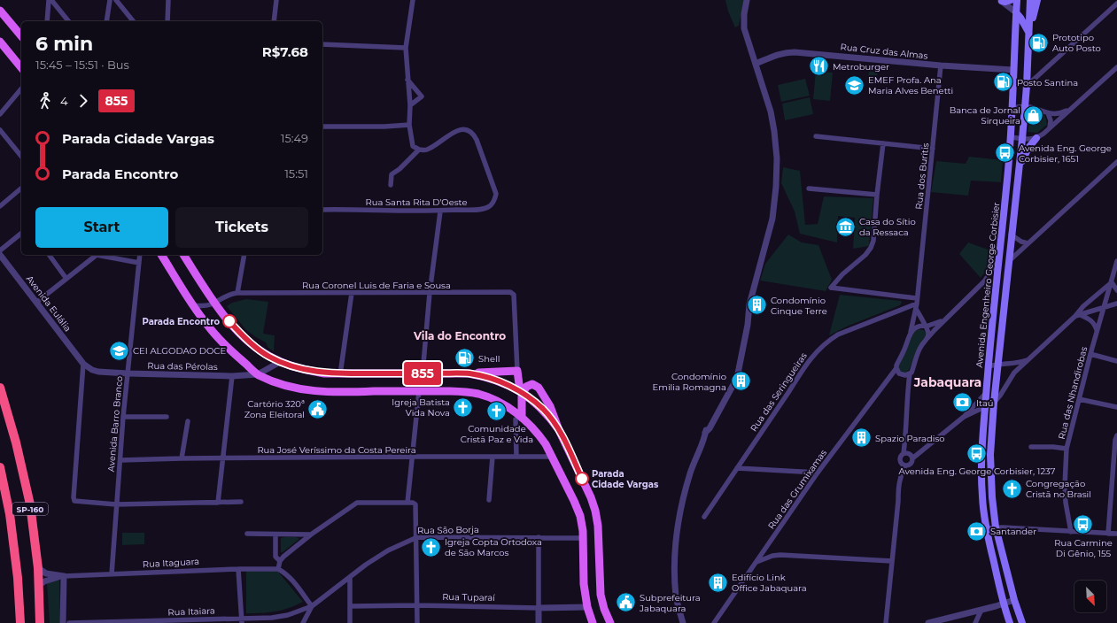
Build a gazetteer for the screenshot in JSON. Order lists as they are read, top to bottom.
{
  "streets": {
    "highway": ["SP-160"],
    "main road": ["Avenida Engenheiro George Corbisier"],
    "street": [
      "Rua Cruz das Almas",
      "Rua dos Buritis",
      "Rua Santa Rita D'Oeste",
      "Rua Coronel Luis de Faria e Sousa",
      "Avenida Eulália",
      "Rua das Pérolas",
      "Rua das Seringueiras",
      "Rua das Nhandirobas",
      "Avenida Barro Branco",
      "Rua José Veríssimo da Costa Pereira",
      "Rua das Grumixamas",
      "Rua São Borja",
      "Rua Itaguara",
      "Rua Tuparaí",
      "Rua Itaiara"
    ]
  },
  "crossings": [
    ["Rua Cruz das Almas", "Rua dos Buritis"],
    ["Rua Cruz das Almas", "Avenida Engenheiro George Corbisier"],
    ["Rua dos Buritis", "Rua das Seringueiras"],
    ["Rua dos Buritis", "Rua das Grumixamas"],
    ["Avenida Eulália", "Rua das Pérolas"],
    ["Rua das Pérolas", "Avenida Barro Branco"],
    ["Avenida Barro Branco", "Rua José Veríssimo da Costa Pereira"],
    ["Avenida Barro Branco", "Rua Itaguara"],
    ["SP-160", "Rua Itaguara"],
    ["Rua São Borja", "Rua Itaiara"]
  ],
  "districts": ["Vila do Encontro", "Jabaquara"],
  "places": {
    "fuel station": ["Prototipo Auto Posto", "Posto Santina", "Shell"],
    "restaurant": ["Metroburger"],
    "school or university": ["EMEF Profa. Ana Maria Alves Benetti", "CEI ALGODAO DOCE"],
    "shop": ["Banca de Jornal Sirqueira"],
    "bus stop": ["Avenida Eng. George Corbisier, 1651", "Avenida Eng. George Corbisier, 1237", "Rua Carmine Di Gênio, 155"],
    "museum": ["Casa do Sítio da Ressaca"],
    "building": [
      "Condomínio Cinque Terre",
      "Condomínio Emilia Romagna",
      "Spazio Paradiso",
      "Edifício Link Office Jabaquara"
    ],
    "other": ["Parada Encontro", "Parada Cidade Vargas"],
    "bank": ["Itaú", "Santander"],
    "church": [
      "Igreja Batista Vida Nova",
      "Comunidade Cristã Paz e Vida",
      "Congregação Cristã no Brasil",
      "Igreja Copta Ortodoxa de São Marcos"
    ],
    "public building": ["Cartório 320ª Zona Eleitoral", "Subprefeitura Jabaquara"]
  },
  "lines": ["bus line 855"],
  "north": "bottom right",
  "page": {
    "on_map": "855",
    "heading": ["6 min", "15:45 – 15:51 · Bus", "R$7.68"],
    "legs": ["4", "855"],
    "list": [
      {
        "name": "Parada Cidade Vargas",
        "value": "15:49"
      },
      {
        "name": "Parada Encontro",
        "value": "15:51"
      }
    ],
    "buttons": ["Start", "Tickets"]
  }
}
